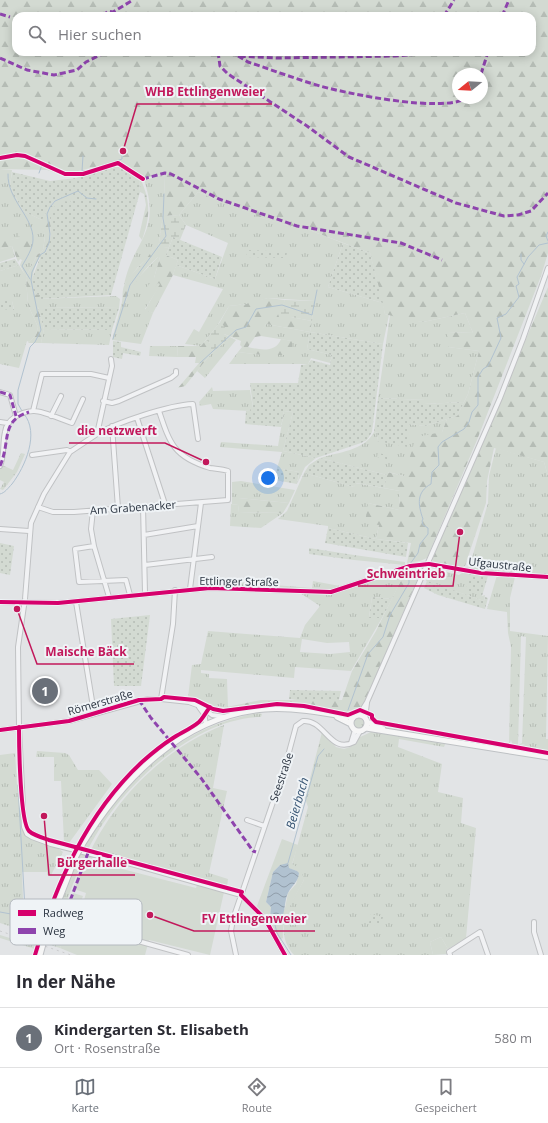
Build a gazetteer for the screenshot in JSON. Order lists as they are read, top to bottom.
{
  "streets": {
    "main road": ["Römerstraße"],
    "street": [
      "Am Grabenacker",
      "Ufgaustraße",
      "Ettlinger Straße",
      "Seestraße"
    ]
  },
  "crossings": [
    ["Ufgaustraße", "Ettlinger Straße"]
  ],
  "water": ["Beierbach"],
  "places": [
    "WHB Ettlingenweier",
    "die netzwerft",
    "Schweintrieb",
    "Maische Bäck",
    "Bürgerhalle",
    "FV Ettlingenweier"
  ],
  "legend": ["Radweg", "Weg"],
  "north": "left",
  "page": {
    "search": "Hier suchen",
    "pins": "1",
    "heading": "In der Nähe",
    "list": [
      {
        "mark": "1",
        "name": "Kindergarten St. Elisabeth",
        "note": "Ort · Rosenstraße",
        "value": "580 m"
      }
    ],
    "nav": ["Karte", "Route", "Gespeichert"]
  }
}
